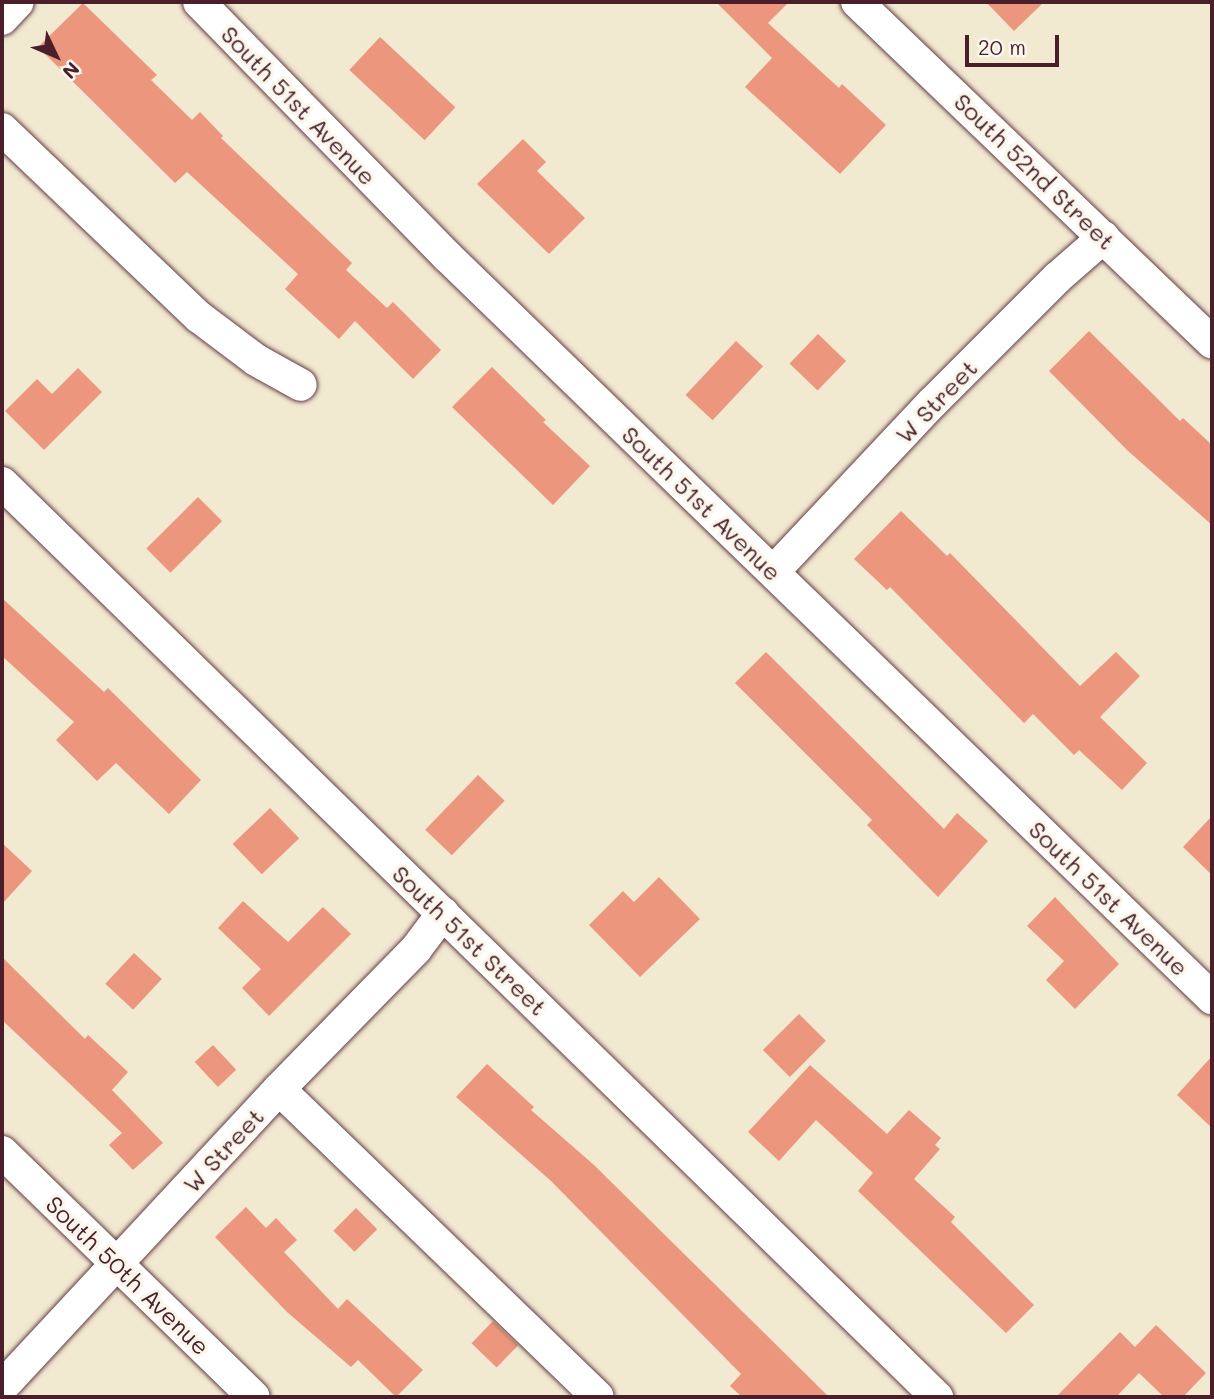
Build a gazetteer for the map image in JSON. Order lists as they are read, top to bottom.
{
  "streets": {
    "street": [
      "South 51st Avenue",
      "South 52nd Street",
      "W Street",
      "South 51st Street",
      "South 50th Avenue"
    ]
  },
  "crossings": [
    ["South 51st Avenue", "W Street"],
    ["South 52nd Street", "W Street"],
    ["W Street", "South 51st Street"],
    ["W Street", "South 50th Avenue"]
  ],
  "scale_bar": "20 m",
  "north": "bottom right"
}
